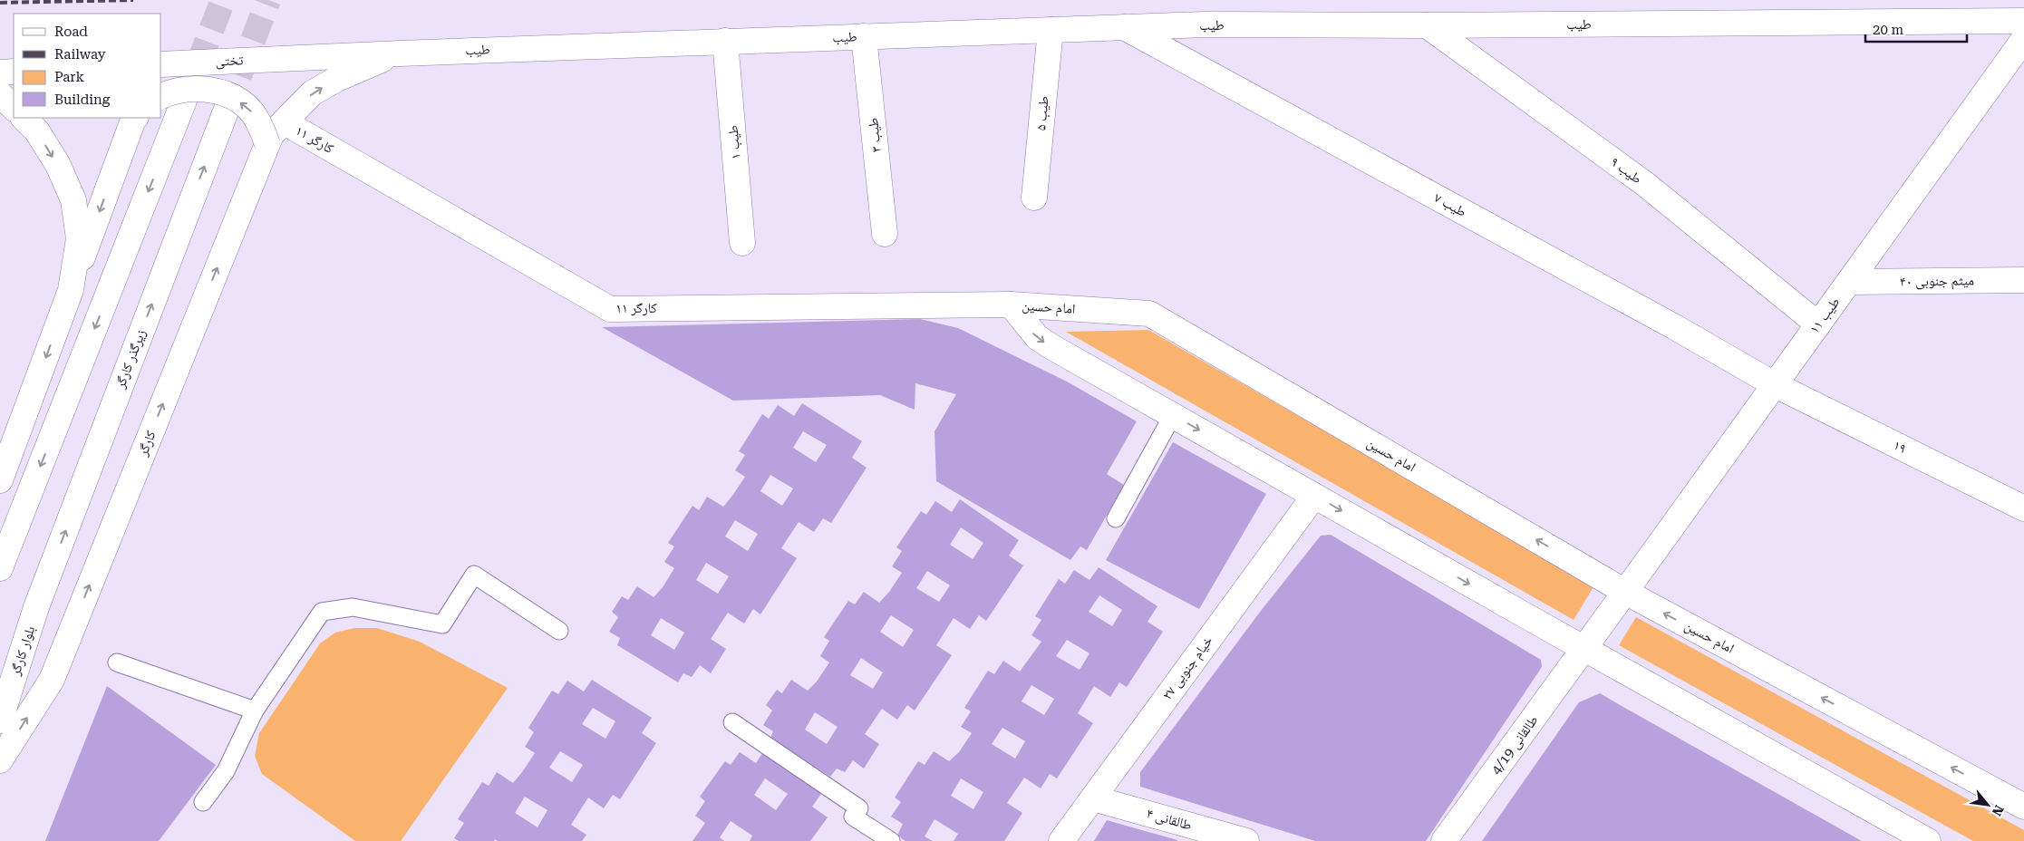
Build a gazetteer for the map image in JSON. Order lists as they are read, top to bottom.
{
  "streets": {
    "street": [
      "طیب",
      "تختی",
      "طیب ۵",
      "طیب ۳",
      "کارگر ۱۱",
      "طیب ۱",
      "طیب ۹",
      "طیب ۷",
      "میثم جنوبی ۴۰",
      "امام حسین",
      "طیب ۱۱",
      "زیرگذر کارگر",
      "کارگر",
      "۱۹",
      "بلوار کارگر",
      "خیام جنوبی ۲۷",
      "طالقانی 4/19",
      "طالقانی ۴"
    ]
  },
  "crossings": [
    ["طیب", "تختی"],
    ["طیب", "طیب ۵"],
    ["طیب", "طیب ۳"],
    ["طیب", "طیب ۱"],
    ["طیب", "طیب ۹"],
    ["طیب", "طیب ۷"],
    ["طیب", "کارگر"],
    ["کارگر ۱۱", "امام حسین"],
    ["کارگر ۱۱", "کارگر"],
    ["طیب ۹", "طیب ۱۱"],
    ["طیب ۷", "طیب ۱۱"],
    ["طیب ۷", "۱۹"],
    ["میثم جنوبی ۴۰", "طیب ۱۱"],
    ["امام حسین", "طیب ۱۱"],
    ["امام حسین", "خیام جنوبی ۲۷"],
    ["امام حسین", "طالقانی 4/19"],
    ["طیب ۱۱", "۱۹"],
    ["طیب ۱۱", "طالقانی 4/19"],
    ["زیرگذر کارگر", "بلوار کارگر"],
    ["خیام جنوبی ۲۷", "طالقانی ۴"]
  ],
  "legend": [
    "Road",
    "Railway",
    "Park",
    "Building"
  ],
  "scale_bar": "20 m",
  "north": "bottom right"
}
